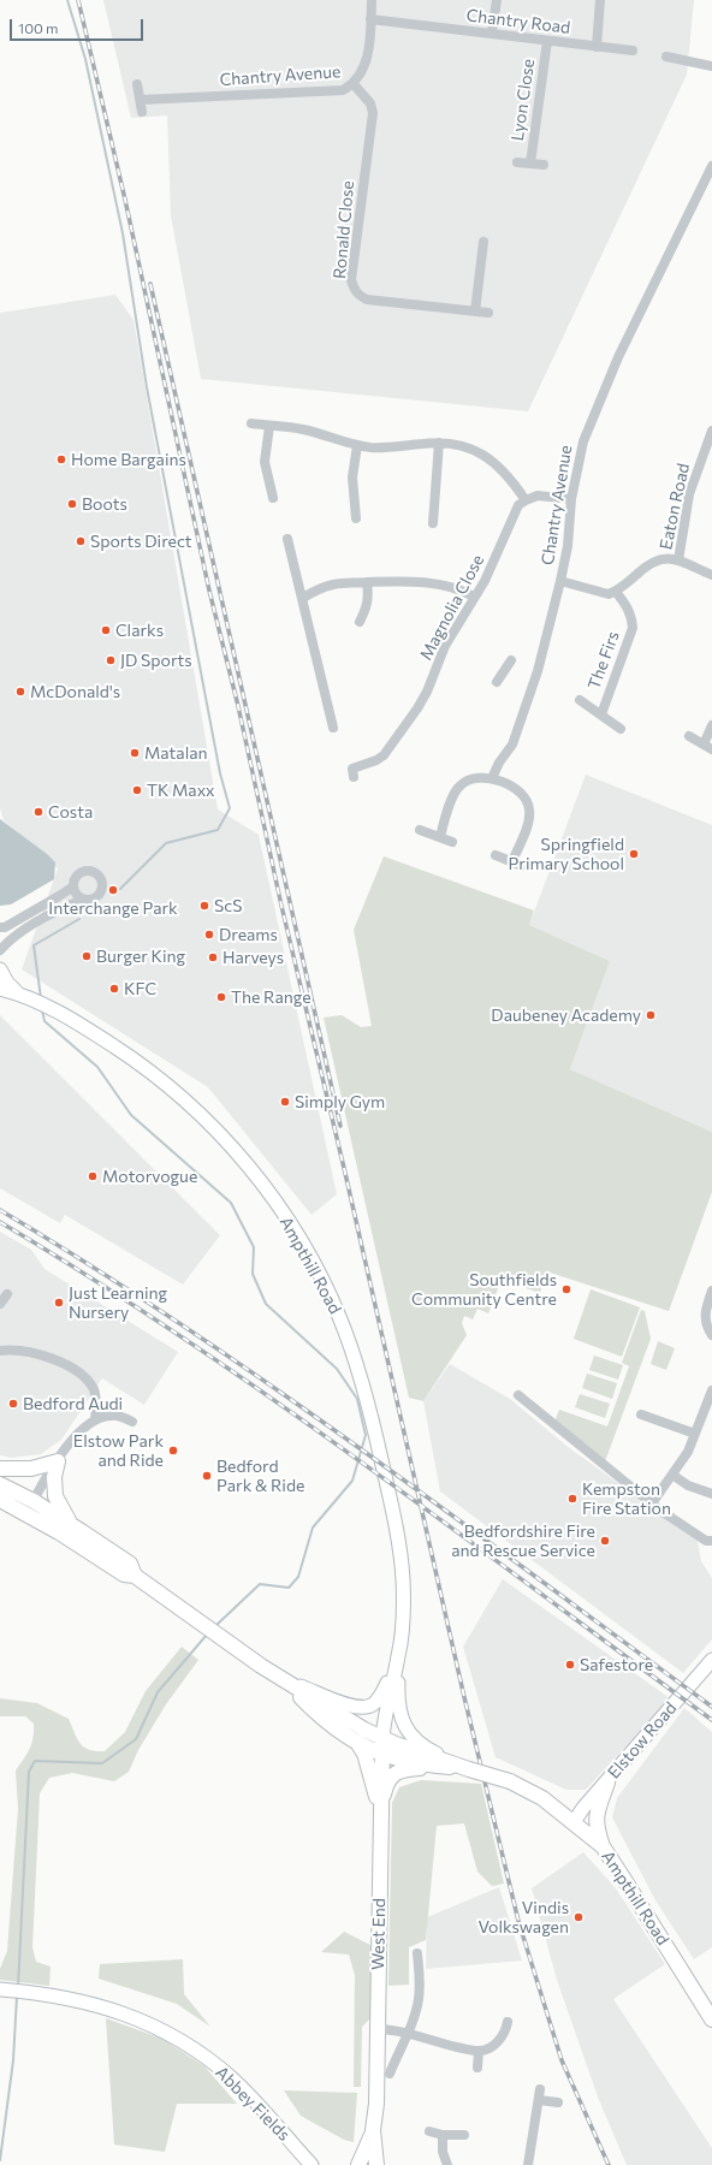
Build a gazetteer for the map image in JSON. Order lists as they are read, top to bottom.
{
  "streets": {
    "main road": [
      "Ampthill Road",
      "Elstow Road",
      "West End",
      "Abbey Fields"
    ],
    "street": [
      "Chantry Road",
      "Chantry Avenue",
      "Lyon Close",
      "Ronald Close",
      "Eaton Road",
      "Magnolia Close",
      "The Firs"
    ]
  },
  "crossings": [
    ["Chantry Road", "Chantry Avenue"],
    ["Chantry Road", "Lyon Close"],
    ["Chantry Avenue", "Ronald Close"],
    ["Ampthill Road", "Elstow Road"],
    ["Ampthill Road", "West End"]
  ],
  "places": [
    "Home Bargains",
    "Boots",
    "Sports Direct",
    "Clarks",
    "JD Sports",
    "McDonald's",
    "Matalan",
    "TK Maxx",
    "Costa",
    "Springfield Primary School",
    "Interchange Park",
    "ScS",
    "Dreams",
    "Burger King",
    "Harveys",
    "KFC",
    "The Range",
    "Daubeney Academy",
    "Simply Gym",
    "Motorvogue",
    "Southfields Community Centre",
    "Just Learning Nursery",
    "Bedford Audi",
    "Elstow Park and Ride",
    "Bedford Park & Ride",
    "Kempston Fire Station",
    "Bedfordshire Fire and Rescue Service",
    "Safestore",
    "Vindis Volkswagen"
  ],
  "scale_bar": "100 m"
}
